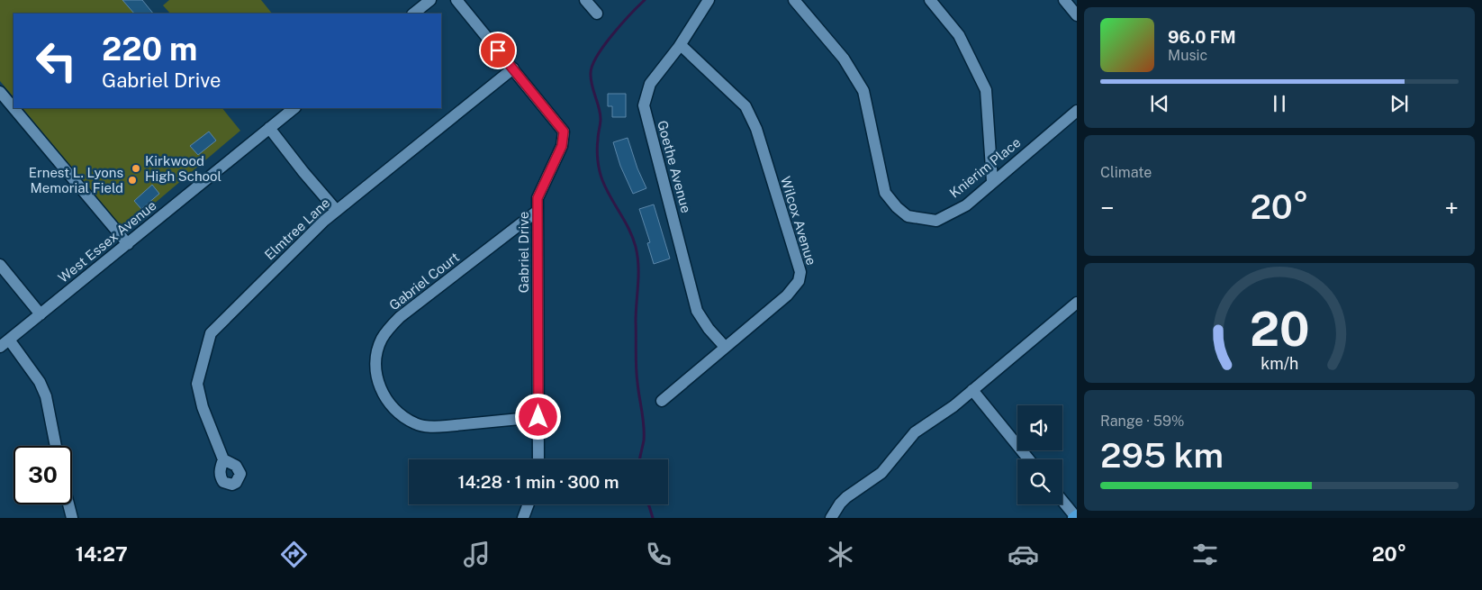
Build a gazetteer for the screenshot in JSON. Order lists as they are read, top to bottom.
{
  "streets": {
    "street": [
      "Goethe Avenue",
      "Knierim Place",
      "Wilcox Avenue",
      "Elmtree Lane",
      "West Essex Avenue",
      "Gabriel Drive",
      "Gabriel Court"
    ]
  },
  "crossings": [
    ["Goethe Avenue", "Wilcox Avenue"],
    ["Elmtree Lane", "Gabriel Drive"],
    ["Gabriel Drive", "Gabriel Court"]
  ],
  "places": ["Kirkwood High School", "Ernest L. Lyons Memorial Field"],
  "page": {
    "turn": ["220 m", "Gabriel Drive"],
    "song": ["96.0 FM", "Music"],
    "tile": [
      "Climate",
      ["Range · 59%", "295 km"]
    ],
    "heat": ["−", "20°", "+"],
    "limit": "30",
    "trip": "14:28 · 1 min · 300 m",
    "tabs": ["14:27", "20°"],
    "gauge": ["20", "km/h"]
  }
}
